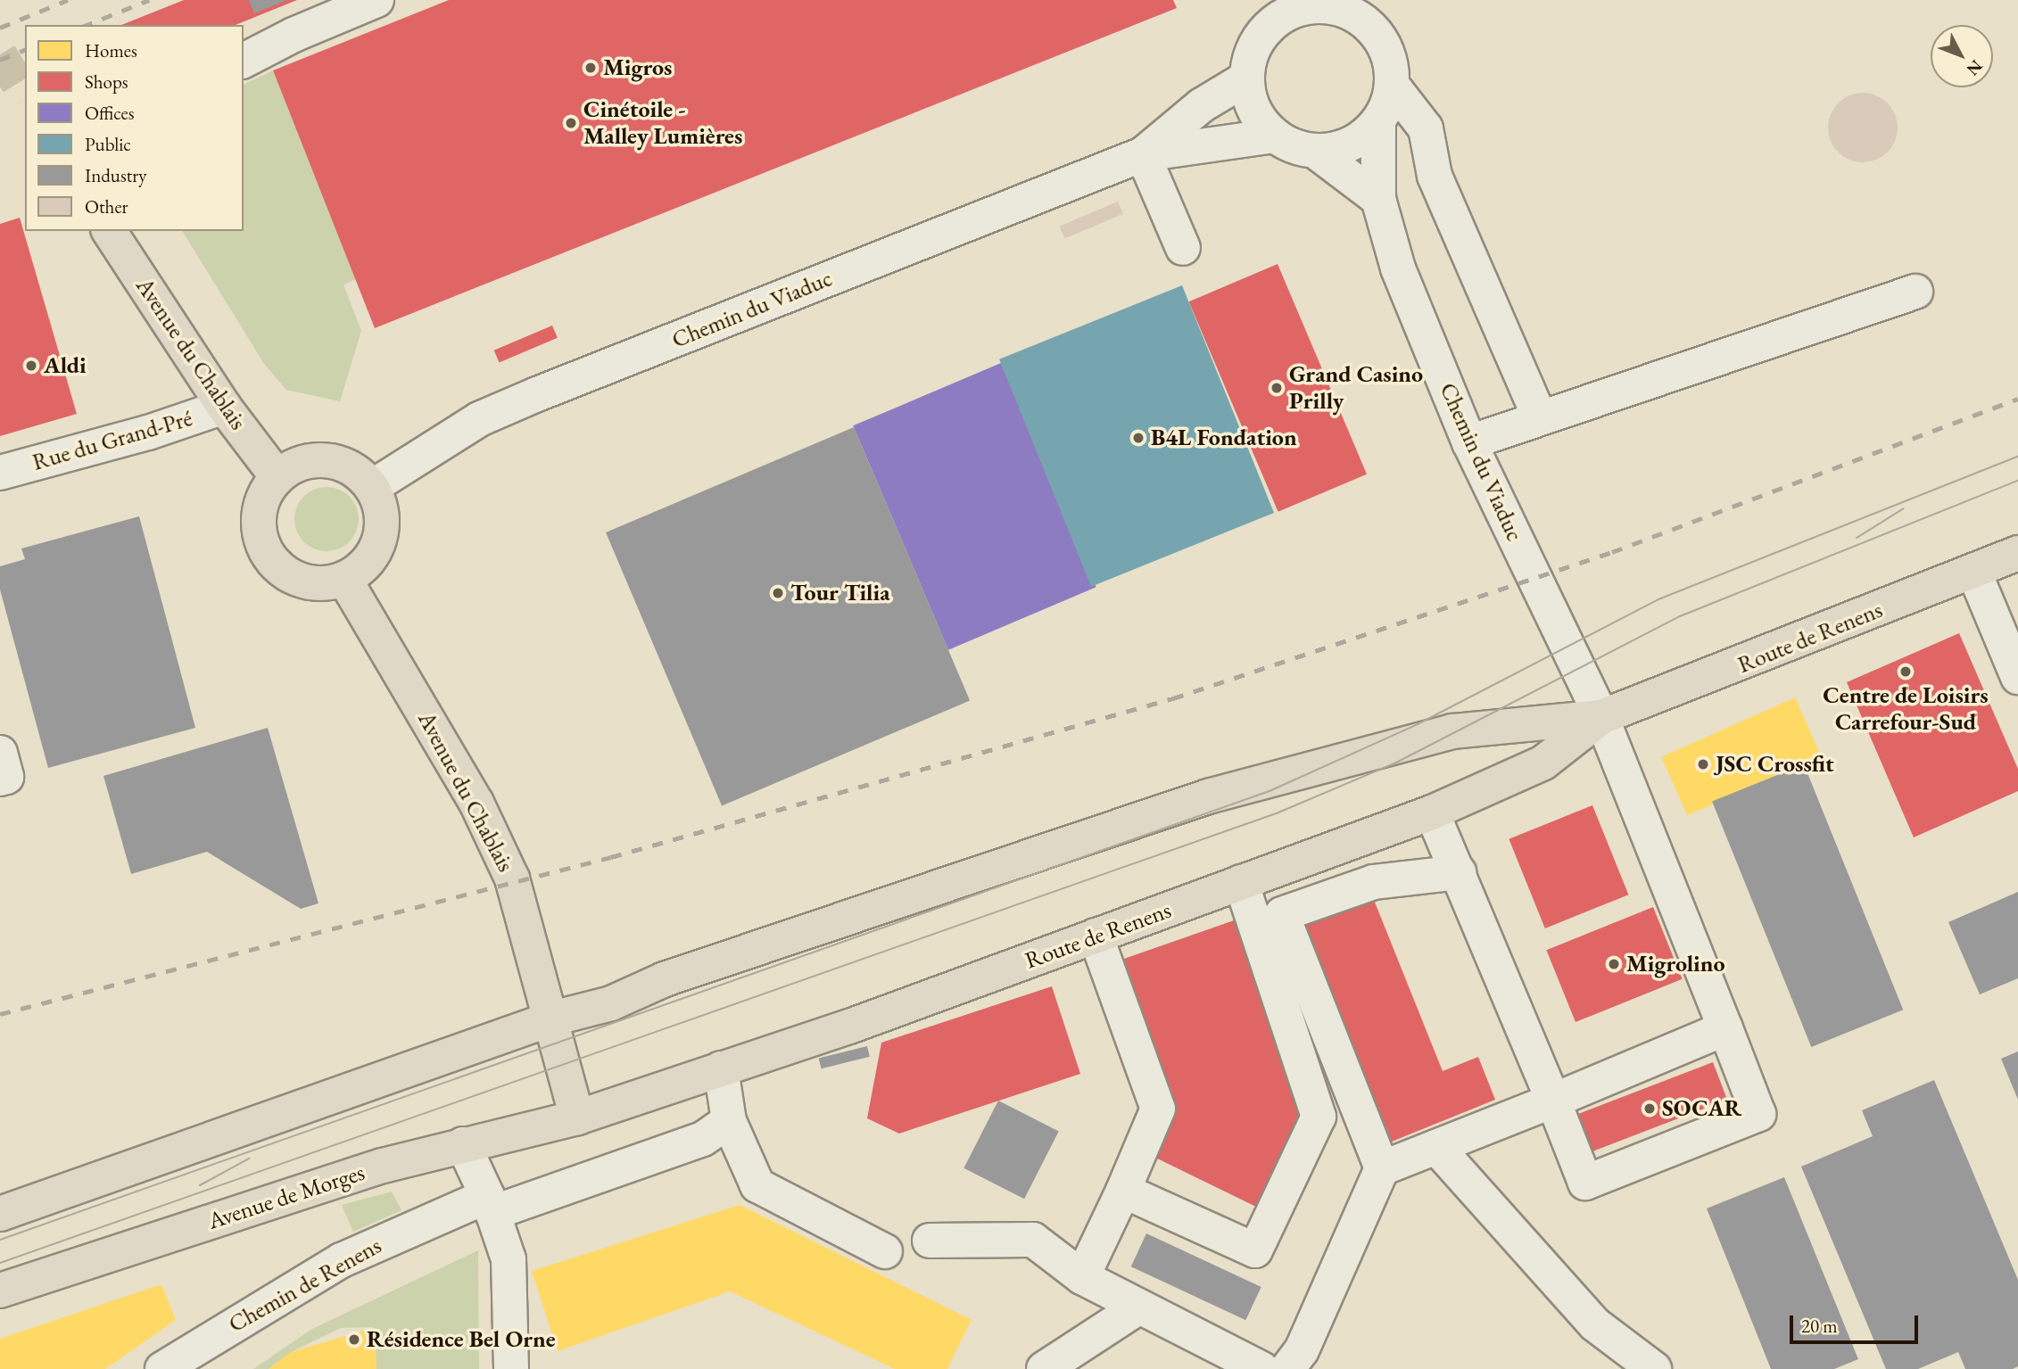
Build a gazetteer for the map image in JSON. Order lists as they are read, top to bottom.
{
  "streets": {
    "main road": ["Avenue du Chablais", "Route de Renens", "Avenue de Morges"],
    "street": ["Chemin du Viaduc", "Rue du Grand-Pré", "Chemin de Renens"]
  },
  "crossings": [
    ["Chemin du Viaduc", "Avenue du Chablais"],
    ["Chemin du Viaduc", "Route de Renens"],
    ["Avenue du Chablais", "Rue du Grand-Pré"],
    ["Avenue du Chablais", "Route de Renens"],
    ["Avenue du Chablais", "Avenue de Morges"],
    ["Route de Renens", "Avenue de Morges"]
  ],
  "places": [
    "Migros",
    "Cinétoile - Malley Lumières",
    "Aldi",
    "Grand Casino Prilly",
    "B4L Fondation",
    "Tour Tilia",
    "Centre de Loisirs Carrefour-Sud",
    "JSC Crossfit",
    "Migrolino",
    "SOCAR",
    "Résidence Bel Orne"
  ],
  "legend": [
    "Homes",
    "Shops",
    "Offices",
    "Public",
    "Industry",
    "Other"
  ],
  "scale_bar": "20 m",
  "north": "bottom right"
}
